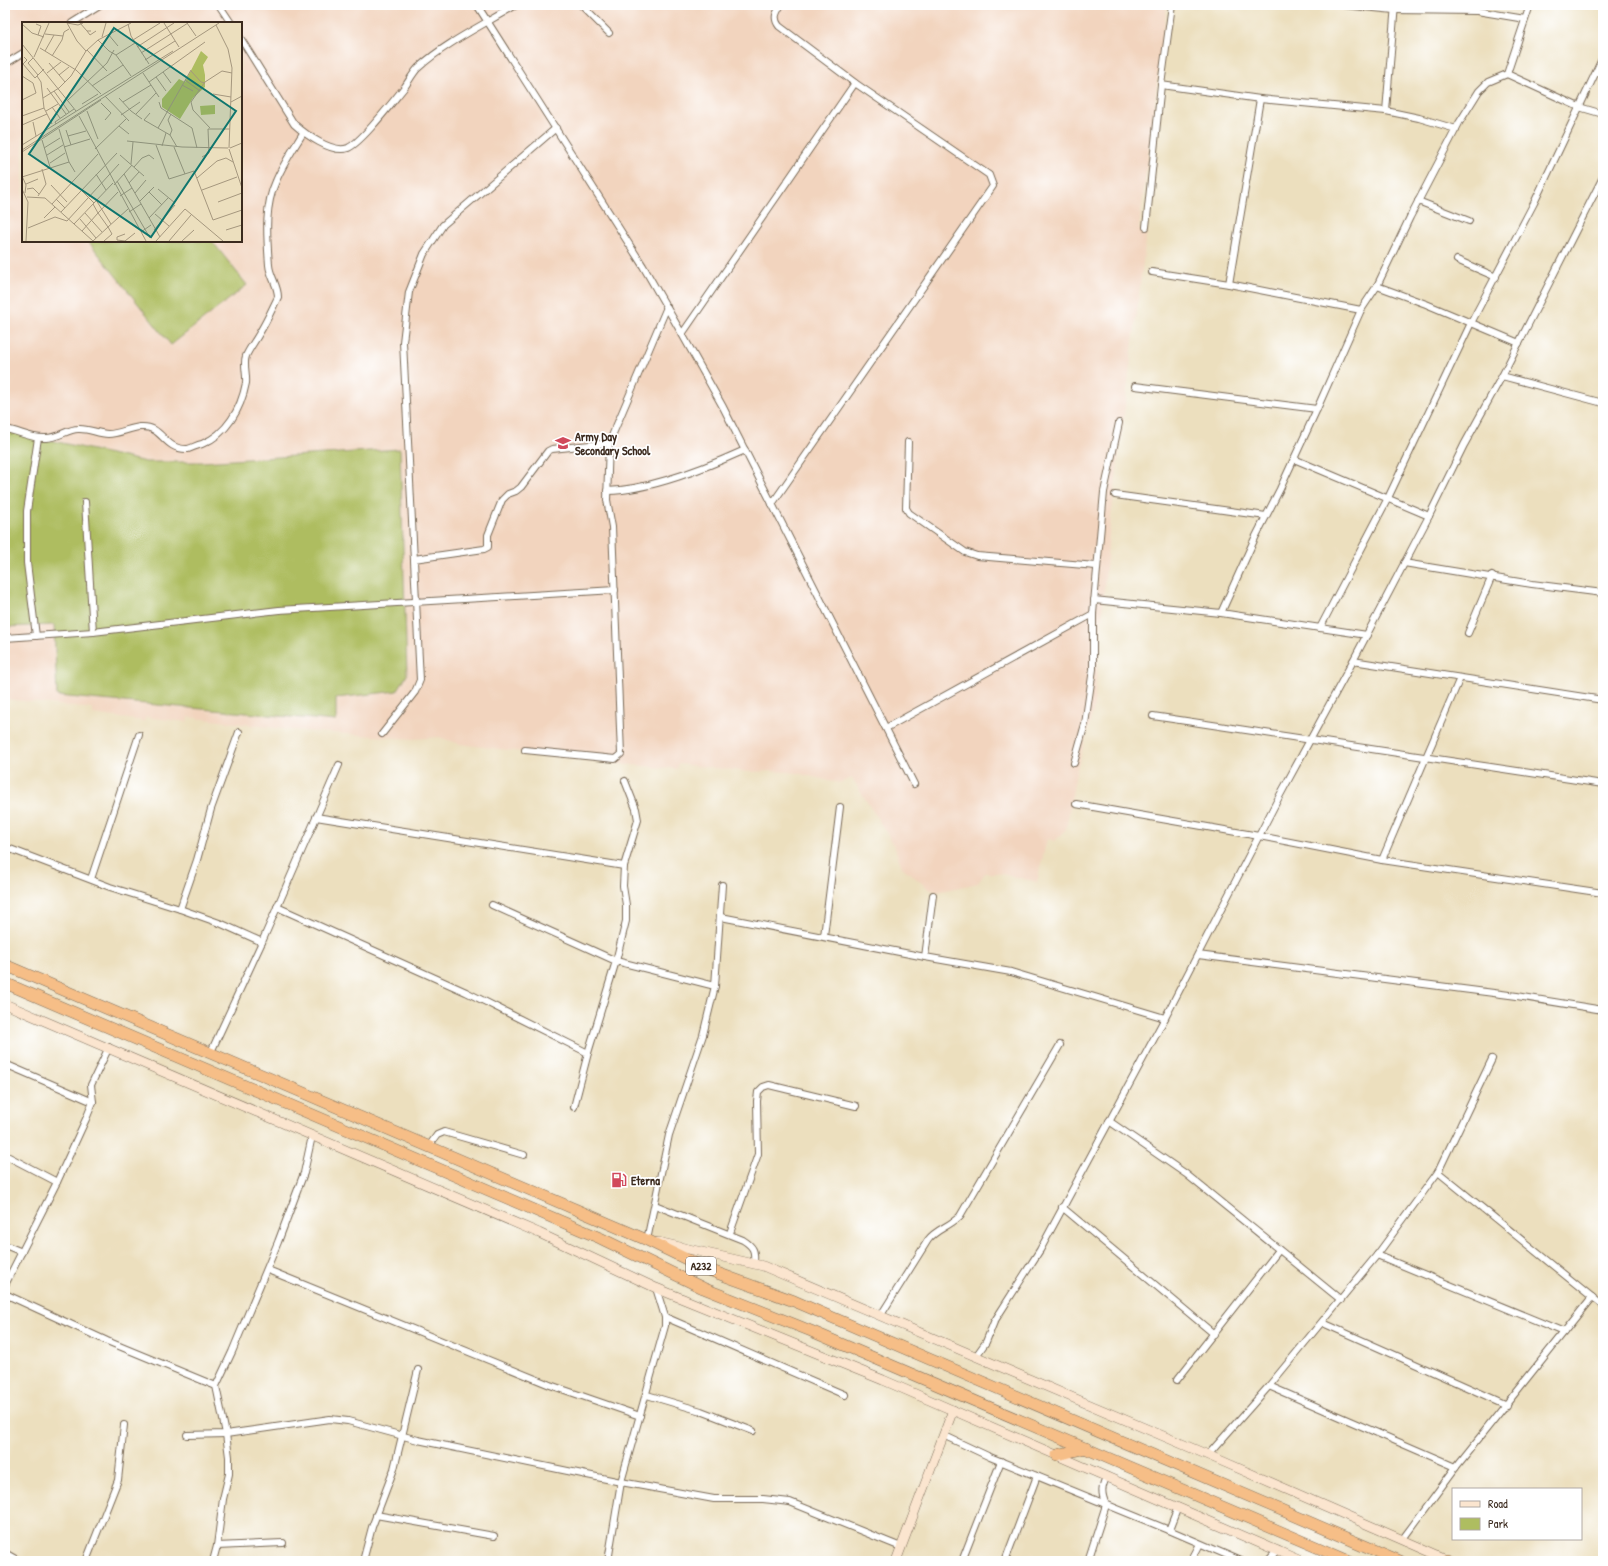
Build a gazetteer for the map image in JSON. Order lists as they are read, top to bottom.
{
  "streets": {
    "highway": ["A232"]
  },
  "places": {
    "school or university": ["Army Day Secondary School"],
    "fuel station": ["Eterna"]
  },
  "legend": ["Road", "Park"]
}
